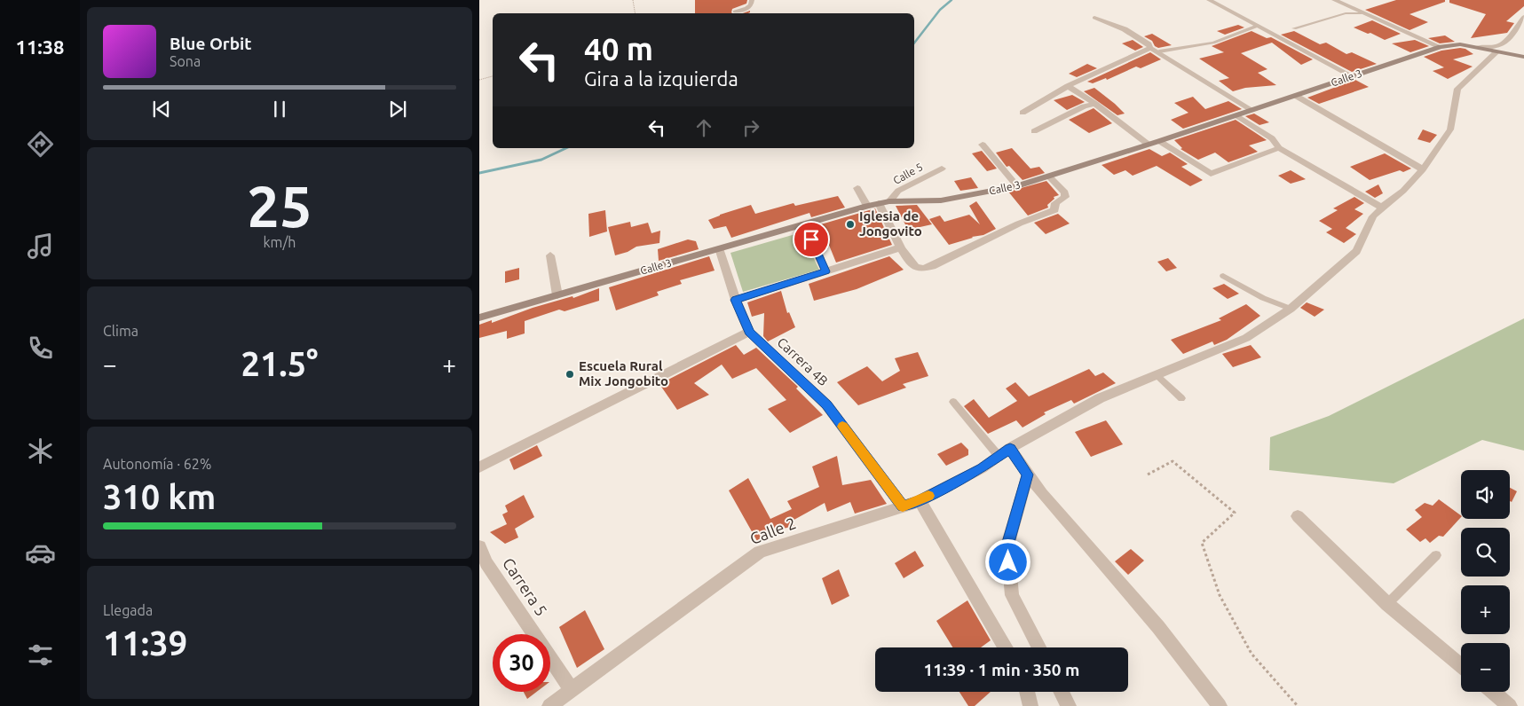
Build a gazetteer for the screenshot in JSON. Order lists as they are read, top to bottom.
{
  "streets": {
    "street": [
      "Calle 3",
      "Calle 5",
      "Carrera 4B",
      "Calle 2",
      "Carrera 5"
    ]
  },
  "crossings": [
    ["Calle 3", "Calle 5"],
    ["Calle 3", "Carrera 4B"],
    ["Calle 3", "Calle 2"],
    ["Carrera 4B", "Calle 2"],
    ["Calle 2", "Carrera 5"]
  ],
  "places": ["Iglesia de Jongovito", "Escuela Rural Mix Jongobito"],
  "page": {
    "tabs": "11:38",
    "turn": ["40 m", "Gira a la izquierda"],
    "song": ["Blue Orbit", "Sona"],
    "tile": [
      ["25", "km/h"],
      "Clima",
      ["Autonomía · 62%", "310 km"],
      ["Llegada", "11:39"]
    ],
    "heat": ["−", "21.5°", "+"],
    "map_buttons": ["+", "−"],
    "limit": "30",
    "trip": "11:39 · 1 min · 350 m"
  }
}
